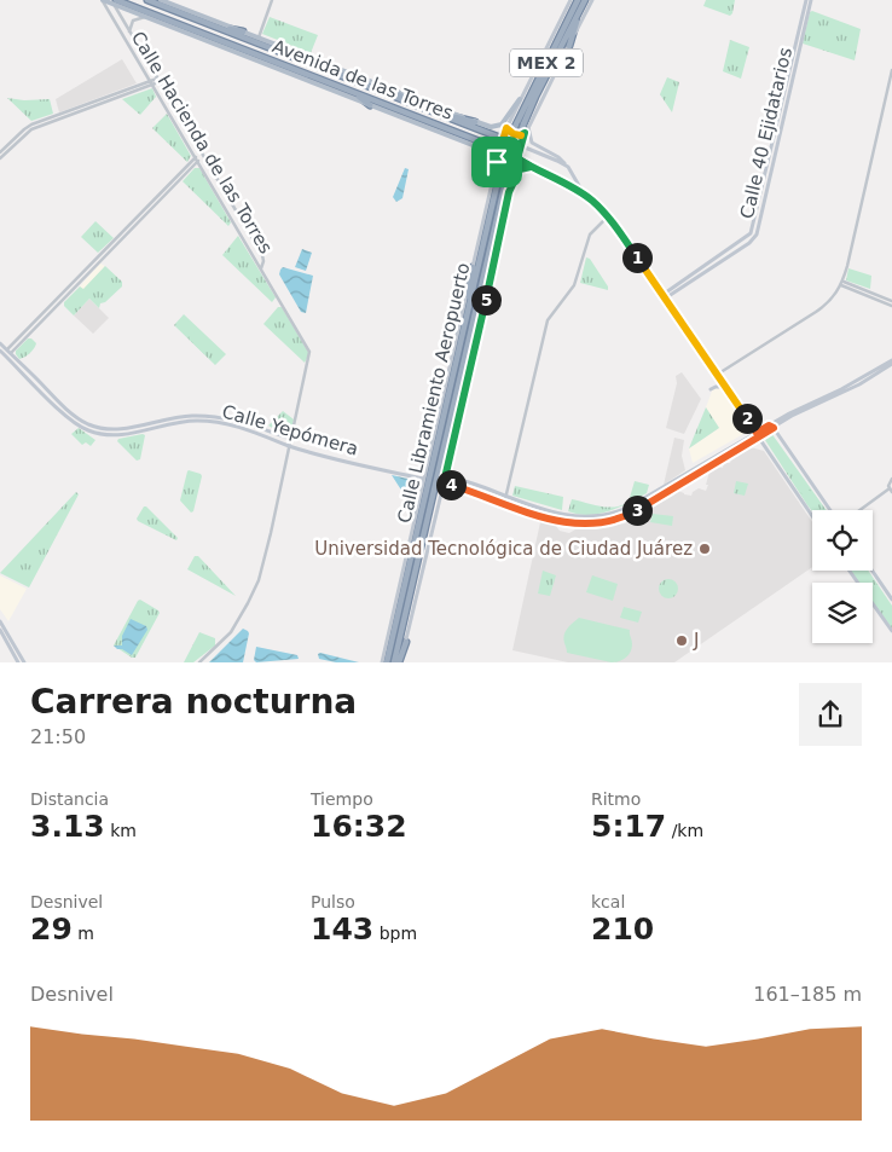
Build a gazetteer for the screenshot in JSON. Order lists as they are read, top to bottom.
{
  "streets": {
    "highway": ["MEX 2", "Avenida de las Torres", "Calle Libramiento Aeropuerto"],
    "main road": ["Calle 40 Ejidatarios", "Calle Yepómera"],
    "street": ["Calle Hacienda de las Torres"]
  },
  "crossings": [
    ["MEX 2", "Calle Libramiento Aeropuerto"],
    ["Avenida de las Torres", "Calle 40 Ejidatarios"],
    ["Avenida de las Torres", "Calle Hacienda de las Torres"],
    ["Calle Hacienda de las Torres", "Calle Yepómera"]
  ],
  "places": ["Universidad Tecnológica de Ciudad Juárez", "J"],
  "page": {
    "pins": [
      "1",
      "5",
      "2",
      "4",
      "3"
    ],
    "heading": ["Carrera nocturna", "21:50"],
    "stats": [
      ["Distancia", "3.13 km"],
      ["Tiempo", "16:32"],
      ["Ritmo", "5:17 /km"],
      ["Desnivel", "29 m"],
      ["Pulso", "143 bpm"],
      ["kcal", "210"]
    ],
    "chart": ["Desnivel", "161–185 m"]
  }
}
